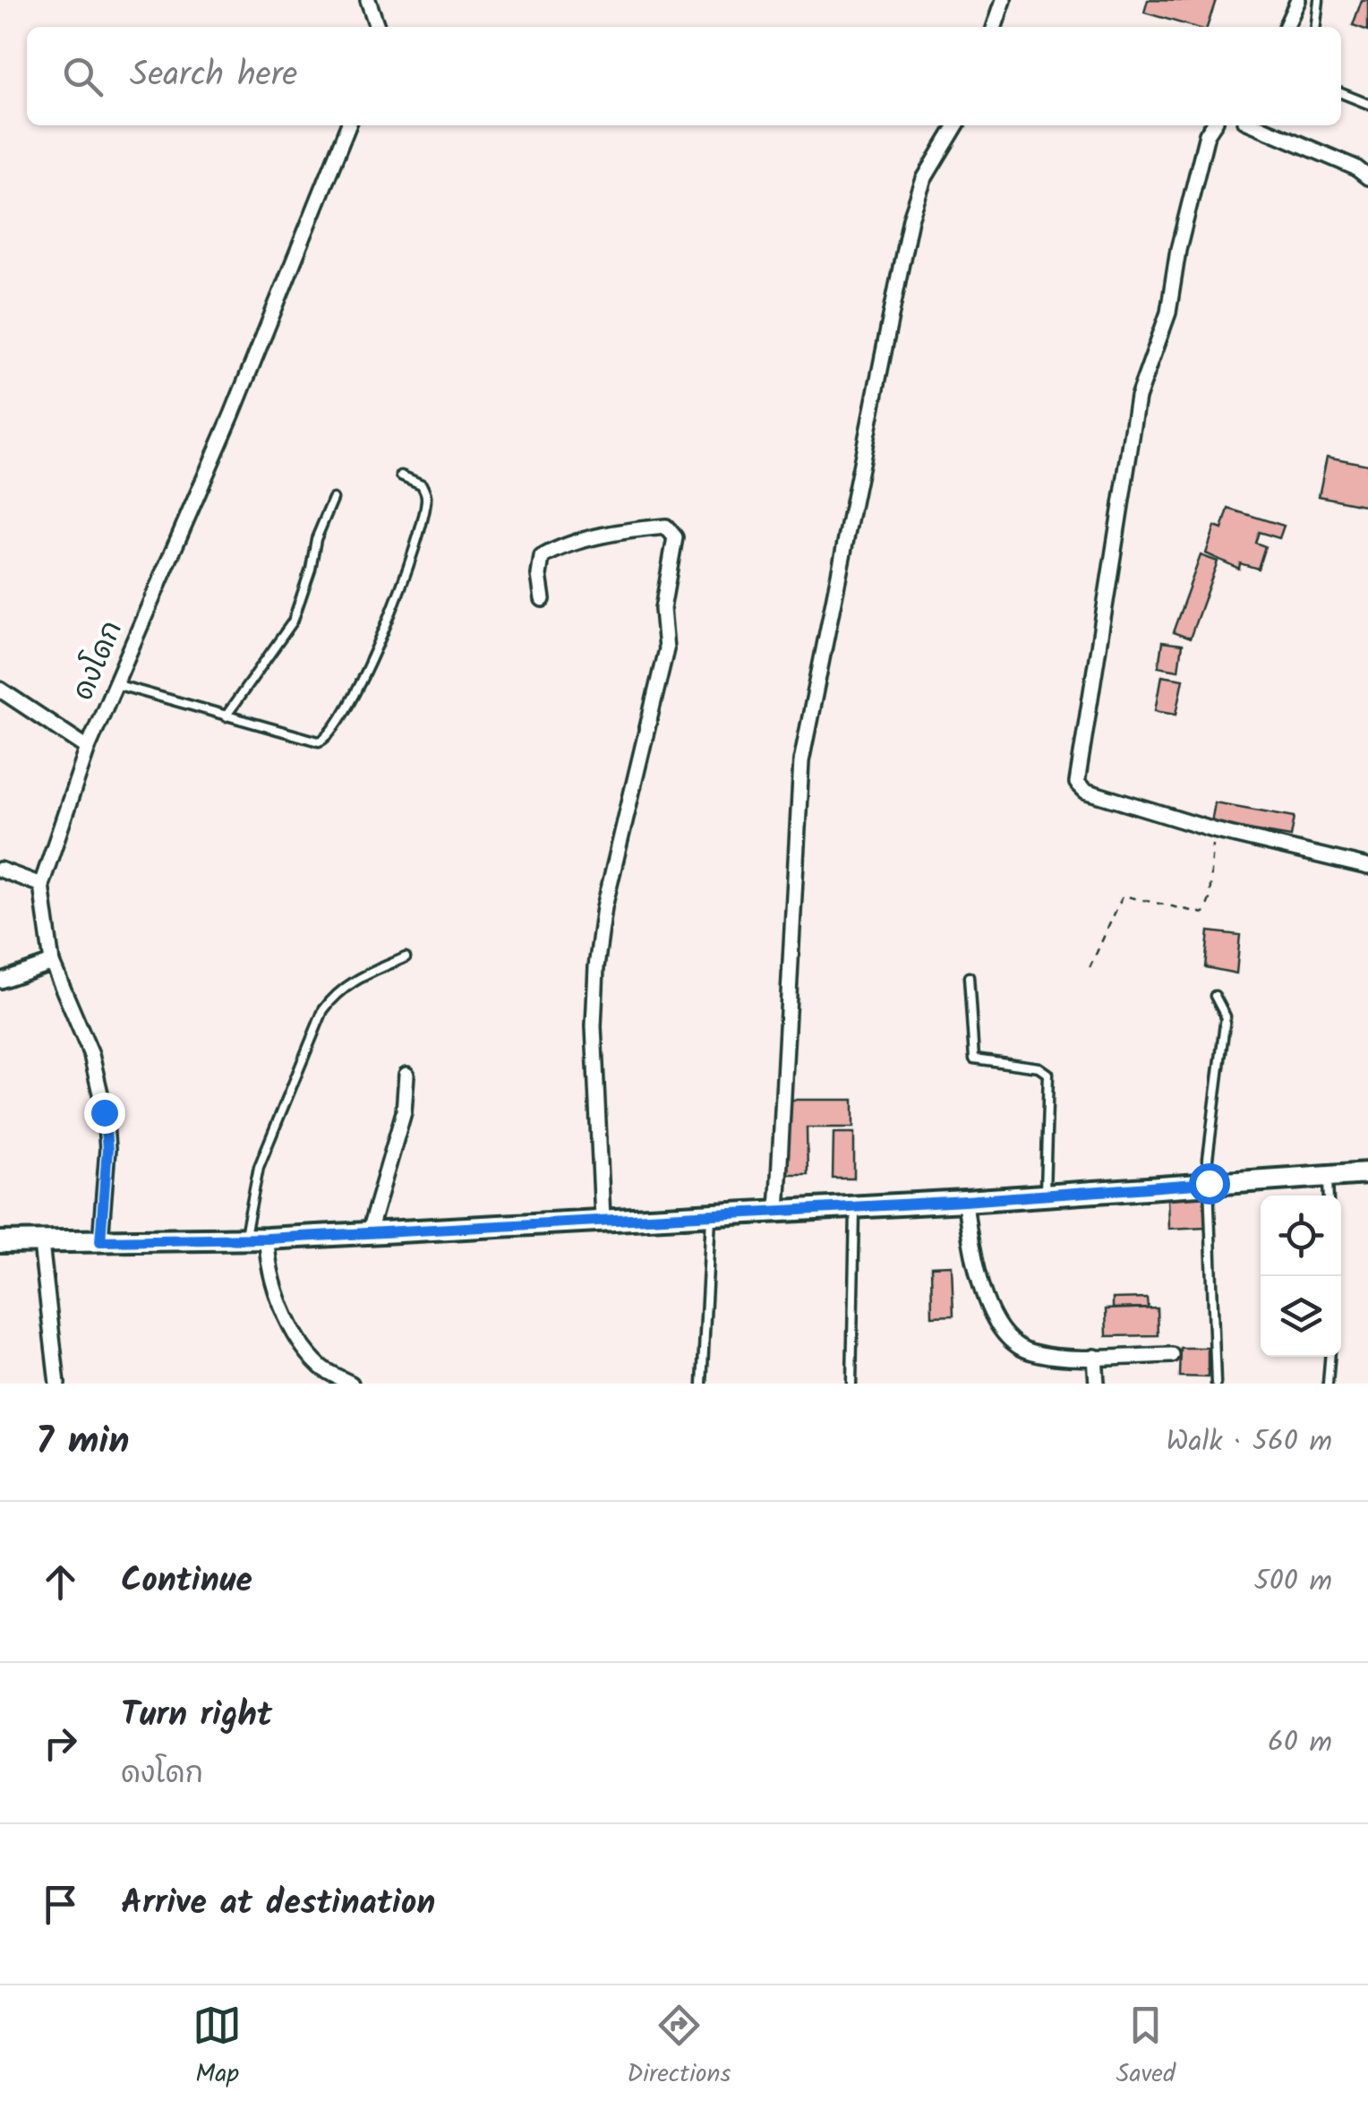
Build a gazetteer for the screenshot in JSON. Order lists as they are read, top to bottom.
{
  "streets": {
    "street": ["ดงโดก"]
  },
  "page": {
    "search": "Search here",
    "heading": ["7 min", "Walk · 560 m"],
    "list": [
      ["Continue", "500 m"],
      ["Turn right", "ดงโดก", "60 m"],
      "Arrive at destination"
    ],
    "nav": ["Map", "Directions", "Saved"]
  }
}
